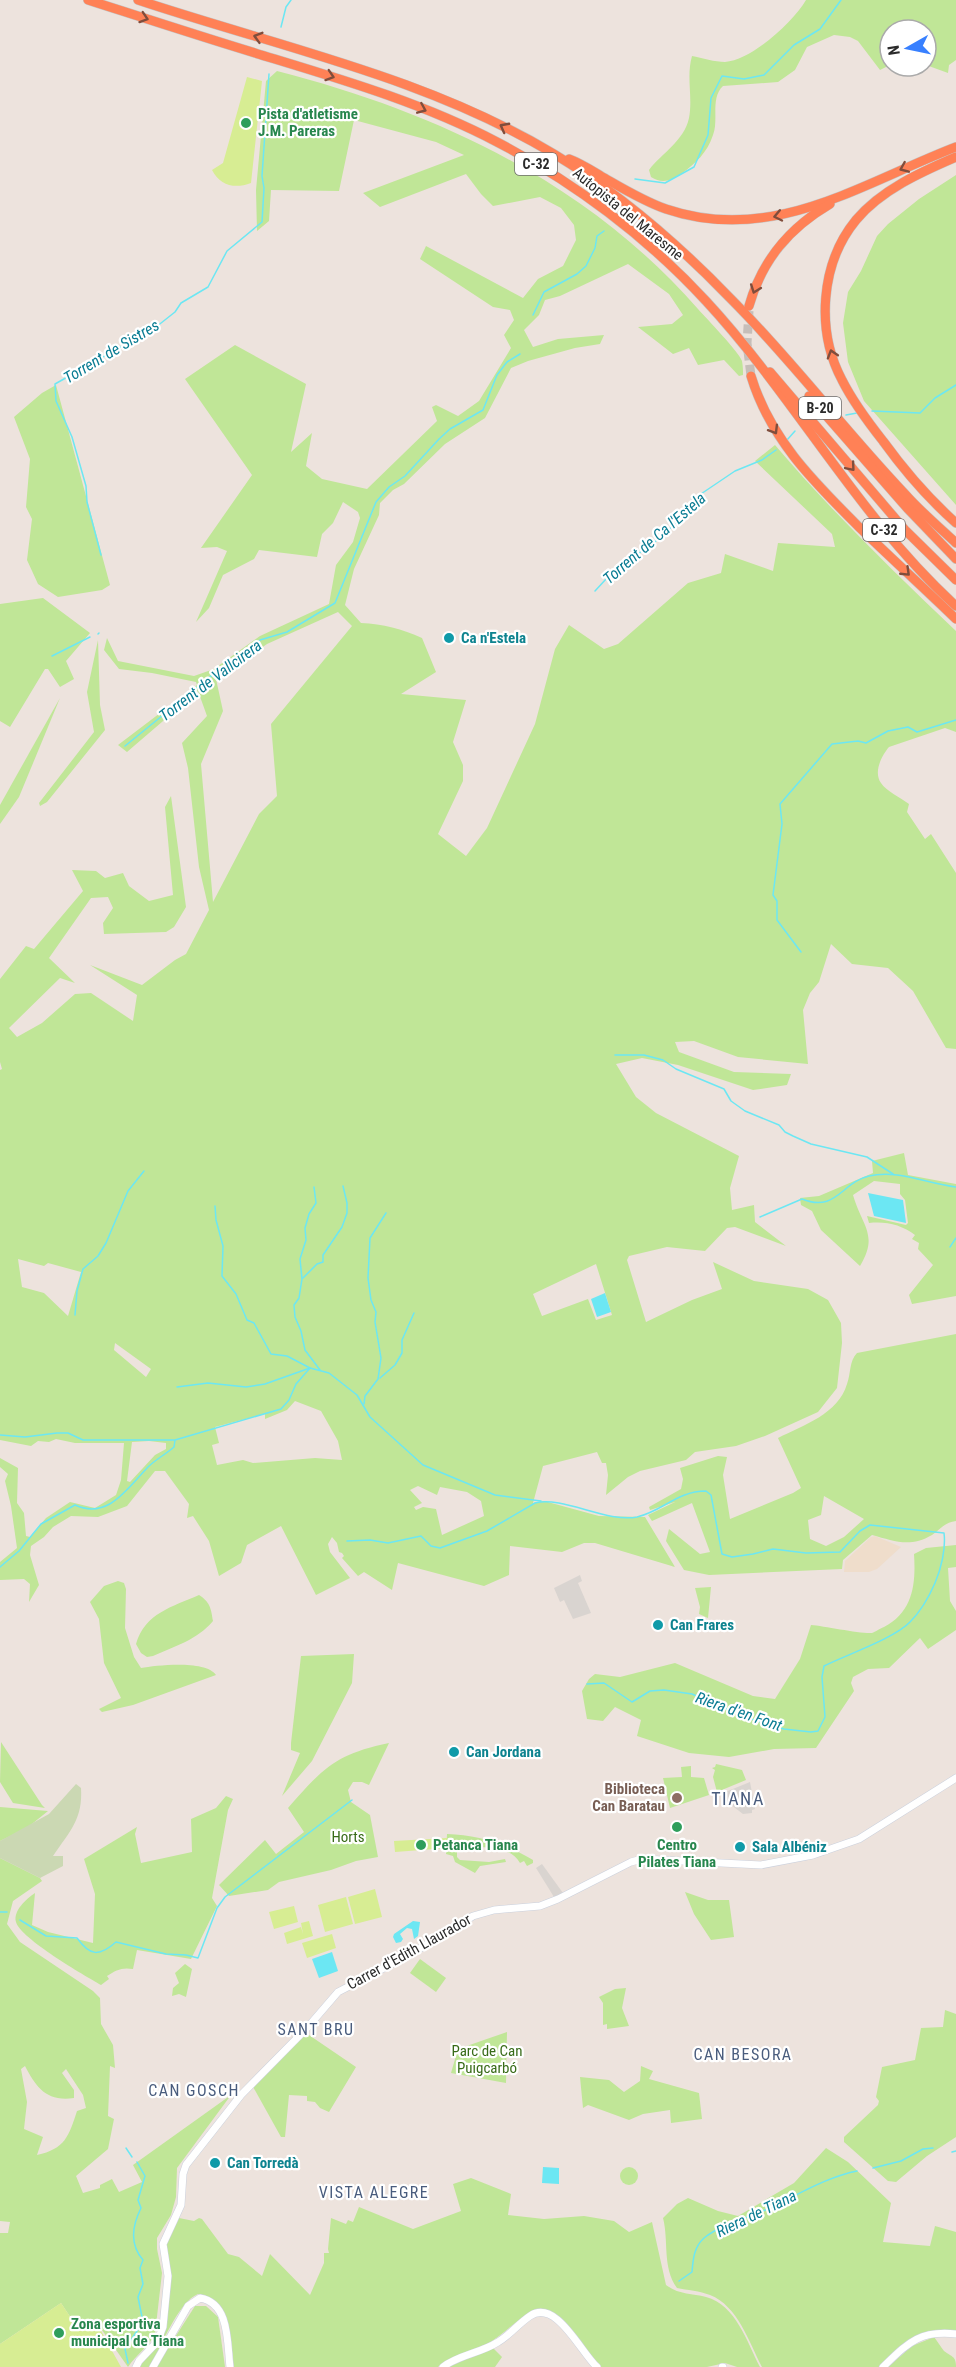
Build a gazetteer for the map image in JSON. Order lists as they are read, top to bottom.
{
  "streets": {
    "highway": ["C-32", "Autopista del Maresme", "B-20"],
    "street": ["Carrer d'Edith Llaurador"]
  },
  "crossings": [
    ["Autopista del Maresme", "B-20"]
  ],
  "districts": [
    "TIANA",
    "SANT BRU",
    "CAN BESORA",
    "CAN GOSCH",
    "VISTA ALEGRE"
  ],
  "water": [
    "Torrent de Sistres",
    "Torrent de Ca l'Estela",
    "Torrent de Vallcirera",
    "Riera d'en Font",
    "Riera de Tiana"
  ],
  "parks": ["Horts", "Parc de Can Puigcarbó"],
  "places": [
    "Pista d'atletisme J.M. Pareras",
    "Ca n'Estela",
    "Can Frares",
    "Can Jordana",
    "Biblioteca Can Baratau",
    "Centro Pilates Tiana",
    "Petanca Tiana",
    "Sala Albéniz",
    "Can Torredà",
    "Zona esportiva municipal de Tiana"
  ],
  "north": "left"
}
